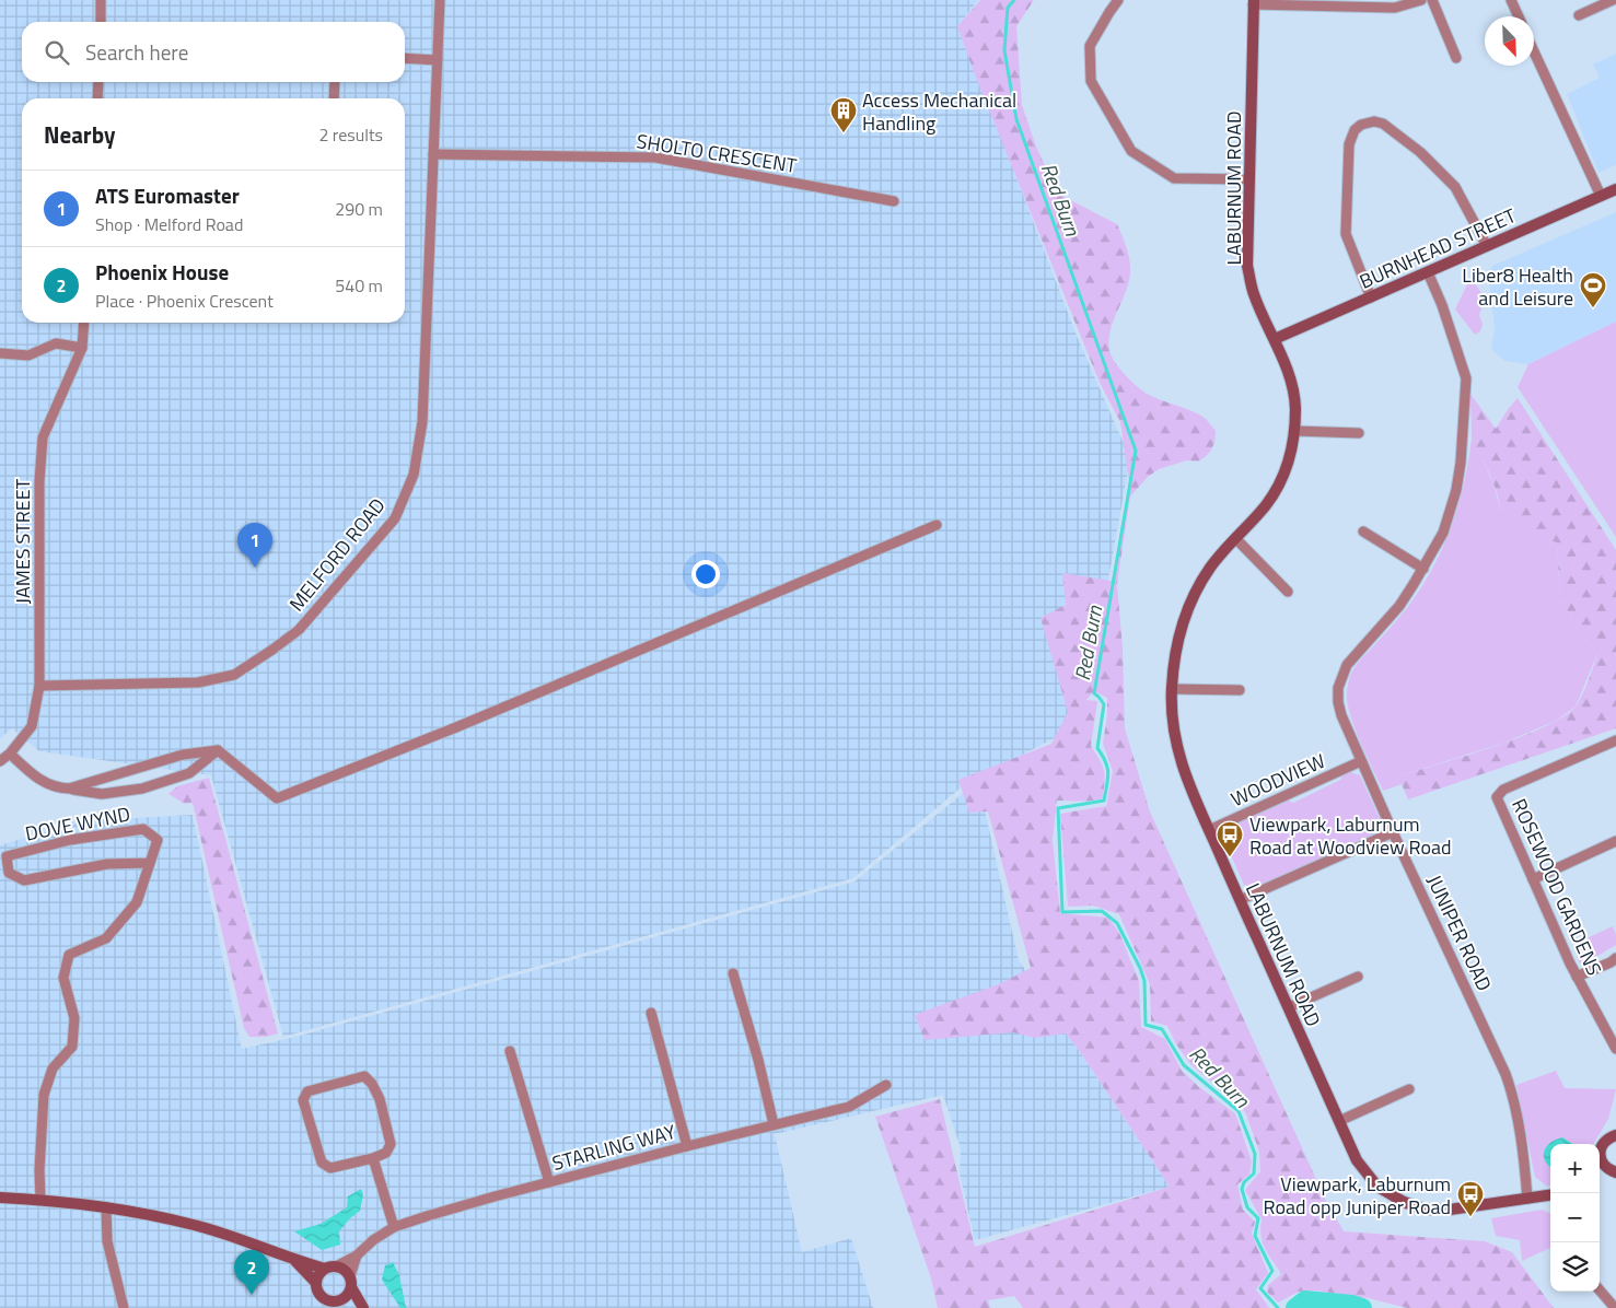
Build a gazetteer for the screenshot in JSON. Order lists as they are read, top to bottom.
{
  "streets": {
    "street": [
      "SHOLTO CRESCENT",
      "LABURNUM ROAD",
      "BURNHEAD STREET",
      "JAMES STREET",
      "MELFORD ROAD",
      "WOODVIEW",
      "DOVE WYND",
      "ROSEWOOD GARDENS",
      "JUNIPER ROAD",
      "STARLING WAY"
    ]
  },
  "crossings": [
    ["SHOLTO CRESCENT", "MELFORD ROAD"],
    ["LABURNUM ROAD", "BURNHEAD STREET"],
    ["LABURNUM ROAD", "WOODVIEW"],
    ["LABURNUM ROAD", "JUNIPER ROAD"],
    ["BURNHEAD STREET", "JUNIPER ROAD"],
    ["JAMES STREET", "MELFORD ROAD"],
    ["WOODVIEW", "JUNIPER ROAD"]
  ],
  "water": ["Red Burn"],
  "places": {
    "building": ["Access Mechanical Handling"],
    "sports": ["Liber8 Health and Leisure"],
    "bus stop": ["Viewpark, Laburnum Road at Woodview Road", "Viewpark, Laburnum Road opp Juniper Road"]
  },
  "north": "bottom right",
  "page": {
    "search": "Search here",
    "heading": ["Nearby", "2 results"],
    "list": [
      {
        "mark": "1",
        "name": "ATS Euromaster",
        "note": "Shop · Melford Road",
        "value": "290 m"
      },
      {
        "mark": "2",
        "name": "Phoenix House",
        "note": "Place · Phoenix Crescent",
        "value": "540 m"
      }
    ],
    "pins": ["1", "2"],
    "map_buttons": ["+", "−"]
  }
}
